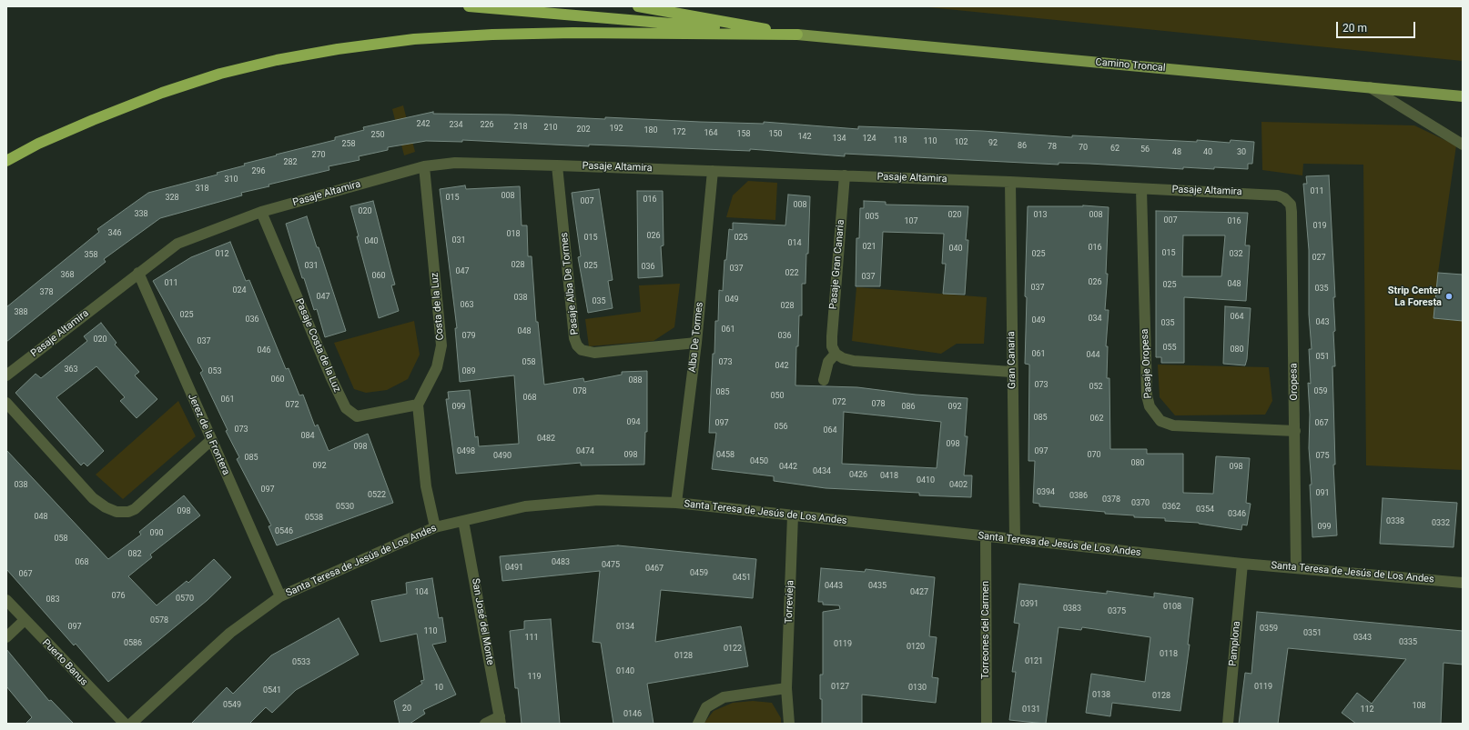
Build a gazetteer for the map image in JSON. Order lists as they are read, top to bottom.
{
  "streets": {
    "main road": ["Camino Troncal"],
    "street": [
      "Pasaje Altamira",
      "Pasaje Gran Canaria",
      "Pasaje Alba De Tormes",
      "Costa de la Luz",
      "Alba De Tormes",
      "Pasaje Costa de la Luz",
      "Gran Canaria",
      "Pasaje Oropesa",
      "Oropesa",
      "Jerez de la Frontera",
      "Santa Teresa de Jesús de Los Andes",
      "Torrevieja",
      "San José del Monte",
      "Torreones del Carmen",
      "Pamplona",
      "Puerto Banus"
    ]
  },
  "crossings": [
    ["Pasaje Altamira", "Pasaje Gran Canaria"],
    ["Pasaje Altamira", "Pasaje Alba De Tormes"],
    ["Pasaje Altamira", "Costa de la Luz"],
    ["Pasaje Altamira", "Alba De Tormes"],
    ["Pasaje Altamira", "Pasaje Costa de la Luz"],
    ["Pasaje Altamira", "Gran Canaria"],
    ["Pasaje Altamira", "Pasaje Oropesa"],
    ["Pasaje Altamira", "Oropesa"],
    ["Pasaje Altamira", "Jerez de la Frontera"],
    ["Pasaje Alba De Tormes", "Alba De Tormes"],
    ["Costa de la Luz", "Pasaje Costa de la Luz"],
    ["Alba De Tormes", "Santa Teresa de Jesús de Los Andes"],
    ["Gran Canaria", "Santa Teresa de Jesús de Los Andes"],
    ["Pasaje Oropesa", "Oropesa"],
    ["Oropesa", "Santa Teresa de Jesús de Los Andes"],
    ["Jerez de la Frontera", "Santa Teresa de Jesús de Los Andes"],
    ["Santa Teresa de Jesús de Los Andes", "Torrevieja"],
    ["Santa Teresa de Jesús de Los Andes", "San José del Monte"],
    ["Santa Teresa de Jesús de Los Andes", "Torreones del Carmen"],
    ["Santa Teresa de Jesús de Los Andes", "Pamplona"]
  ],
  "places": ["Strip Center La Foresta"],
  "house_numbers": [
    "242",
    "234",
    "226",
    "218",
    "210",
    "192",
    "202",
    "180",
    "172",
    "164",
    "158",
    "150",
    "250",
    "142",
    "134",
    "124",
    "118",
    "110",
    "102",
    "92",
    "258",
    "86",
    "78",
    "70",
    "62",
    "56",
    "48",
    "40",
    "30",
    "270",
    "282",
    "296",
    "310",
    "318",
    "011",
    "008",
    "328",
    "015",
    "016",
    "007",
    "008",
    "020",
    "338",
    "020",
    "013",
    "008",
    "005",
    "007",
    "107",
    "016",
    "019",
    "346",
    "018",
    "026",
    "015",
    "025",
    "031",
    "040",
    "014",
    "021",
    "016",
    "040",
    "015",
    "012",
    "025",
    "032",
    "358",
    "027",
    "028",
    "031",
    "025",
    "036",
    "037",
    "047",
    "022",
    "368",
    "060",
    "037",
    "026",
    "011",
    "048",
    "025",
    "037",
    "035",
    "024",
    "378",
    "047",
    "038",
    "049",
    "035",
    "063",
    "028",
    "388",
    "025",
    "064",
    "034",
    "036",
    "049",
    "043",
    "035",
    "061",
    "048",
    "079",
    "036",
    "020",
    "037",
    "055",
    "080",
    "046",
    "061",
    "044",
    "051",
    "058",
    "073",
    "042",
    "363",
    "053",
    "089",
    "060",
    "088",
    "073",
    "052",
    "078",
    "059",
    "085",
    "050",
    "068",
    "061",
    "072",
    "078",
    "072",
    "099",
    "086",
    "092",
    "085",
    "062",
    "094",
    "097",
    "067",
    "056",
    "073",
    "064",
    "084",
    "0482",
    "098",
    "098",
    "0498",
    "0474",
    "097",
    "098",
    "0458",
    "070",
    "0490",
    "075",
    "085",
    "0450",
    "080",
    "092",
    "0442",
    "098",
    "0434",
    "0426",
    "0418",
    "0410",
    "038",
    "0402",
    "097",
    "0394",
    "091",
    "0522",
    "0386",
    "0378",
    "0370",
    "0530",
    "0362",
    "0354",
    "098",
    "0346",
    "048",
    "0538",
    "0338",
    "0332",
    "099",
    "0546",
    "090",
    "058",
    "082",
    "068",
    "0483",
    "0475",
    "0491",
    "0467",
    "0459",
    "067",
    "0451",
    "0443",
    "0435",
    "104",
    "0427",
    "076",
    "0570",
    "083",
    "0391",
    "0108",
    "0383",
    "0375",
    "0578",
    "097",
    "0134",
    "0359",
    "110",
    "0351",
    "111",
    "0343",
    "0335",
    "0586",
    "0119",
    "0120",
    "0122",
    "0118",
    "0128",
    "0121",
    "0533",
    "0140",
    "119",
    "0127",
    "0119",
    "10",
    "0130",
    "0541",
    "0138",
    "0128",
    "0549",
    "108",
    "20",
    "0131",
    "112",
    "0146"
  ],
  "scale_bar": "20 m"
}
